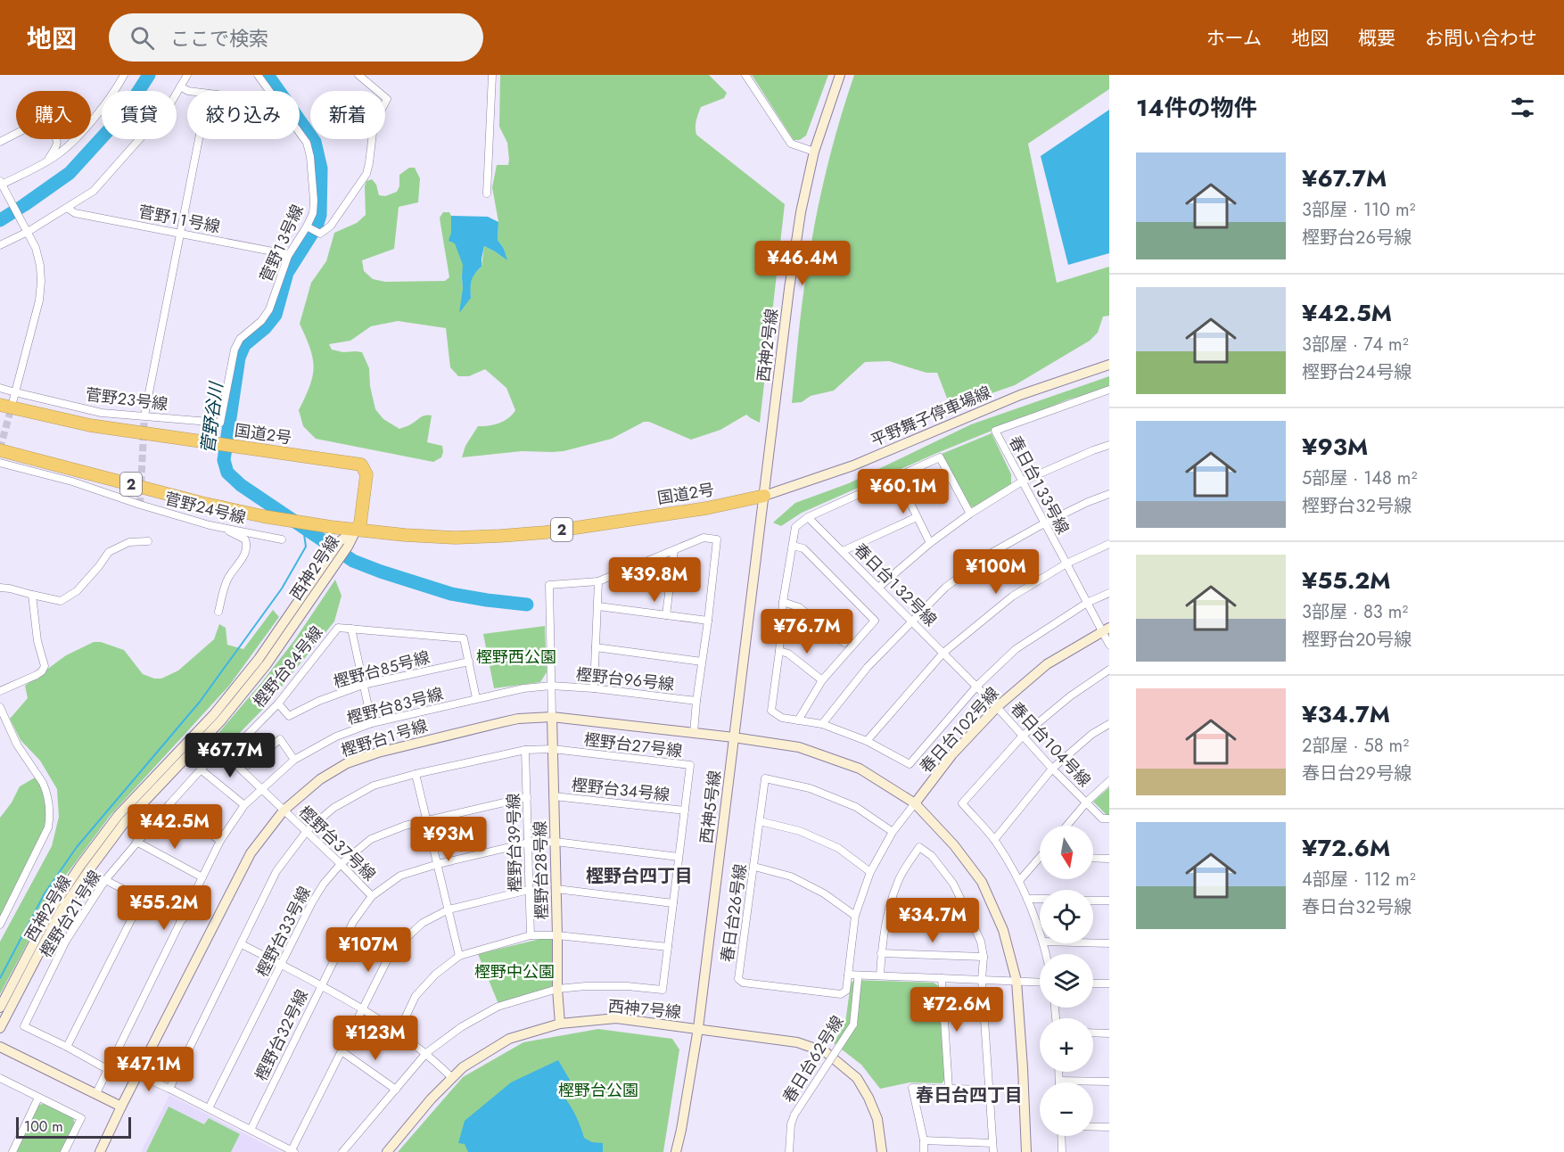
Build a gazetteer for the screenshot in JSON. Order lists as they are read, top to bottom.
{
  "streets": {
    "highway": ["国道2号", "2"],
    "street": [
      "菅野１１号線",
      "菅野１３号線",
      "西神２号線",
      "菅野２３号線",
      "平野舞子停車場線",
      "春日台１３３号線",
      "菅野２４号線",
      "春日台１３２号線",
      "樫野台８４号線",
      "樫野台８５号線",
      "樫野台９６号線",
      "樫野台８３号線",
      "春日台１０２号線",
      "樫野台１号線",
      "春日台１０４号線",
      "樫野台２７号線",
      "樫野台３４号線",
      "西神５号線",
      "樫野台３９号線",
      "樫野台３７号線",
      "樫野台２８号線",
      "春日台２６号線",
      "樫野台２１号線",
      "樫野台３３号線",
      "西神７号線",
      "樫野台３２号線",
      "春日台６２号線"
    ]
  },
  "crossings": [
    ["菅野１１号線", "菅野１３号線"],
    ["菅野１３号線", "菅野２３号線"],
    ["西神２号線", "平野舞子停車場線"],
    ["西神２号線", "国道2号"],
    ["西神２号線", "西神５号線"],
    ["平野舞子停車場線", "国道2号"],
    ["平野舞子停車場線", "西神５号線"],
    ["国道2号", "西神５号線"],
    ["春日台１３３号線", "春日台１０２号線"],
    ["春日台１３２号線", "春日台１０２号線"],
    ["春日台１３２号線", "春日台１０４号線"],
    ["樫野台８４号線", "樫野台８５号線"],
    ["樫野台８４号線", "樫野台８３号線"],
    ["樫野台９６号線", "樫野台８３号線"],
    ["樫野台９６号線", "樫野台１号線"],
    ["樫野台９６号線", "樫野台２８号線"],
    ["樫野台８３号線", "樫野台２１号線"],
    ["春日台１０２号線", "樫野台１号線"],
    ["春日台１０２号線", "春日台１０４号線"],
    ["春日台１０２号線", "春日台２６号線"],
    ["樫野台１号線", "西神５号線"],
    ["樫野台１号線", "樫野台３７号線"],
    ["樫野台１号線", "樫野台２８号線"],
    ["樫野台１号線", "春日台２６号線"],
    ["樫野台１号線", "樫野台２１号線"],
    ["樫野台２７号線", "樫野台３４号線"],
    ["樫野台２７号線", "樫野台３９号線"],
    ["樫野台２７号線", "樫野台３７号線"],
    ["樫野台２７号線", "樫野台２８号線"],
    ["樫野台２７号線", "樫野台３２号線"],
    ["樫野台３４号線", "樫野台２８号線"],
    ["西神５号線", "西神７号線"],
    ["樫野台３９号線", "樫野台３３号線"],
    ["樫野台３９号線", "樫野台３２号線"],
    ["樫野台３７号線", "樫野台２１号線"],
    ["樫野台３７号線", "樫野台３３号線"],
    ["樫野台３７号線", "樫野台３２号線"],
    ["樫野台２８号線", "西神７号線"],
    ["樫野台２８号線", "樫野台３２号線"]
  ],
  "districts": ["樫野台四丁目", "春日台四丁目"],
  "water": ["菅野谷川"],
  "parks": ["樫野西公園", "樫野中公園", "樫野台公園"],
  "scale_bar": "100 m",
  "north": "bottom",
  "page": {
    "header": "地図",
    "search": "ここで検索",
    "nav": [
      "ホーム",
      "地図",
      "概要",
      "お問い合わせ"
    ],
    "heading": "14件の物件",
    "chip": [
      "購入",
      "賃貸",
      "絞り込み",
      "新着"
    ],
    "list": [
      {
        "name": "¥67.7M",
        "note": "3部屋 · 110 m² · 樫野台２６号線"
      },
      {
        "name": "¥42.5M",
        "note": "3部屋 · 74 m² · 樫野台２４号線"
      },
      {
        "name": "¥93M",
        "note": "5部屋 · 148 m² · 樫野台３２号線"
      },
      {
        "name": "¥55.2M",
        "note": "3部屋 · 83 m² · 樫野台２０号線"
      },
      {
        "name": "¥34.7M",
        "note": "2部屋 · 58 m² · 春日台２９号線"
      },
      {
        "name": "¥72.6M",
        "note": "4部屋 · 112 m² · 春日台３２号線"
      }
    ],
    "price": [
      "¥46.4M",
      "¥60.1M",
      "¥100M",
      "¥39.8M",
      "¥76.7M",
      "¥67.7M",
      "¥42.5M",
      "¥93M",
      "¥55.2M",
      "¥34.7M",
      "¥107M",
      "¥72.6M",
      "¥123M",
      "¥47.1M"
    ],
    "map_buttons": ["+", "−"],
    "scale": "100 m"
  }
}
